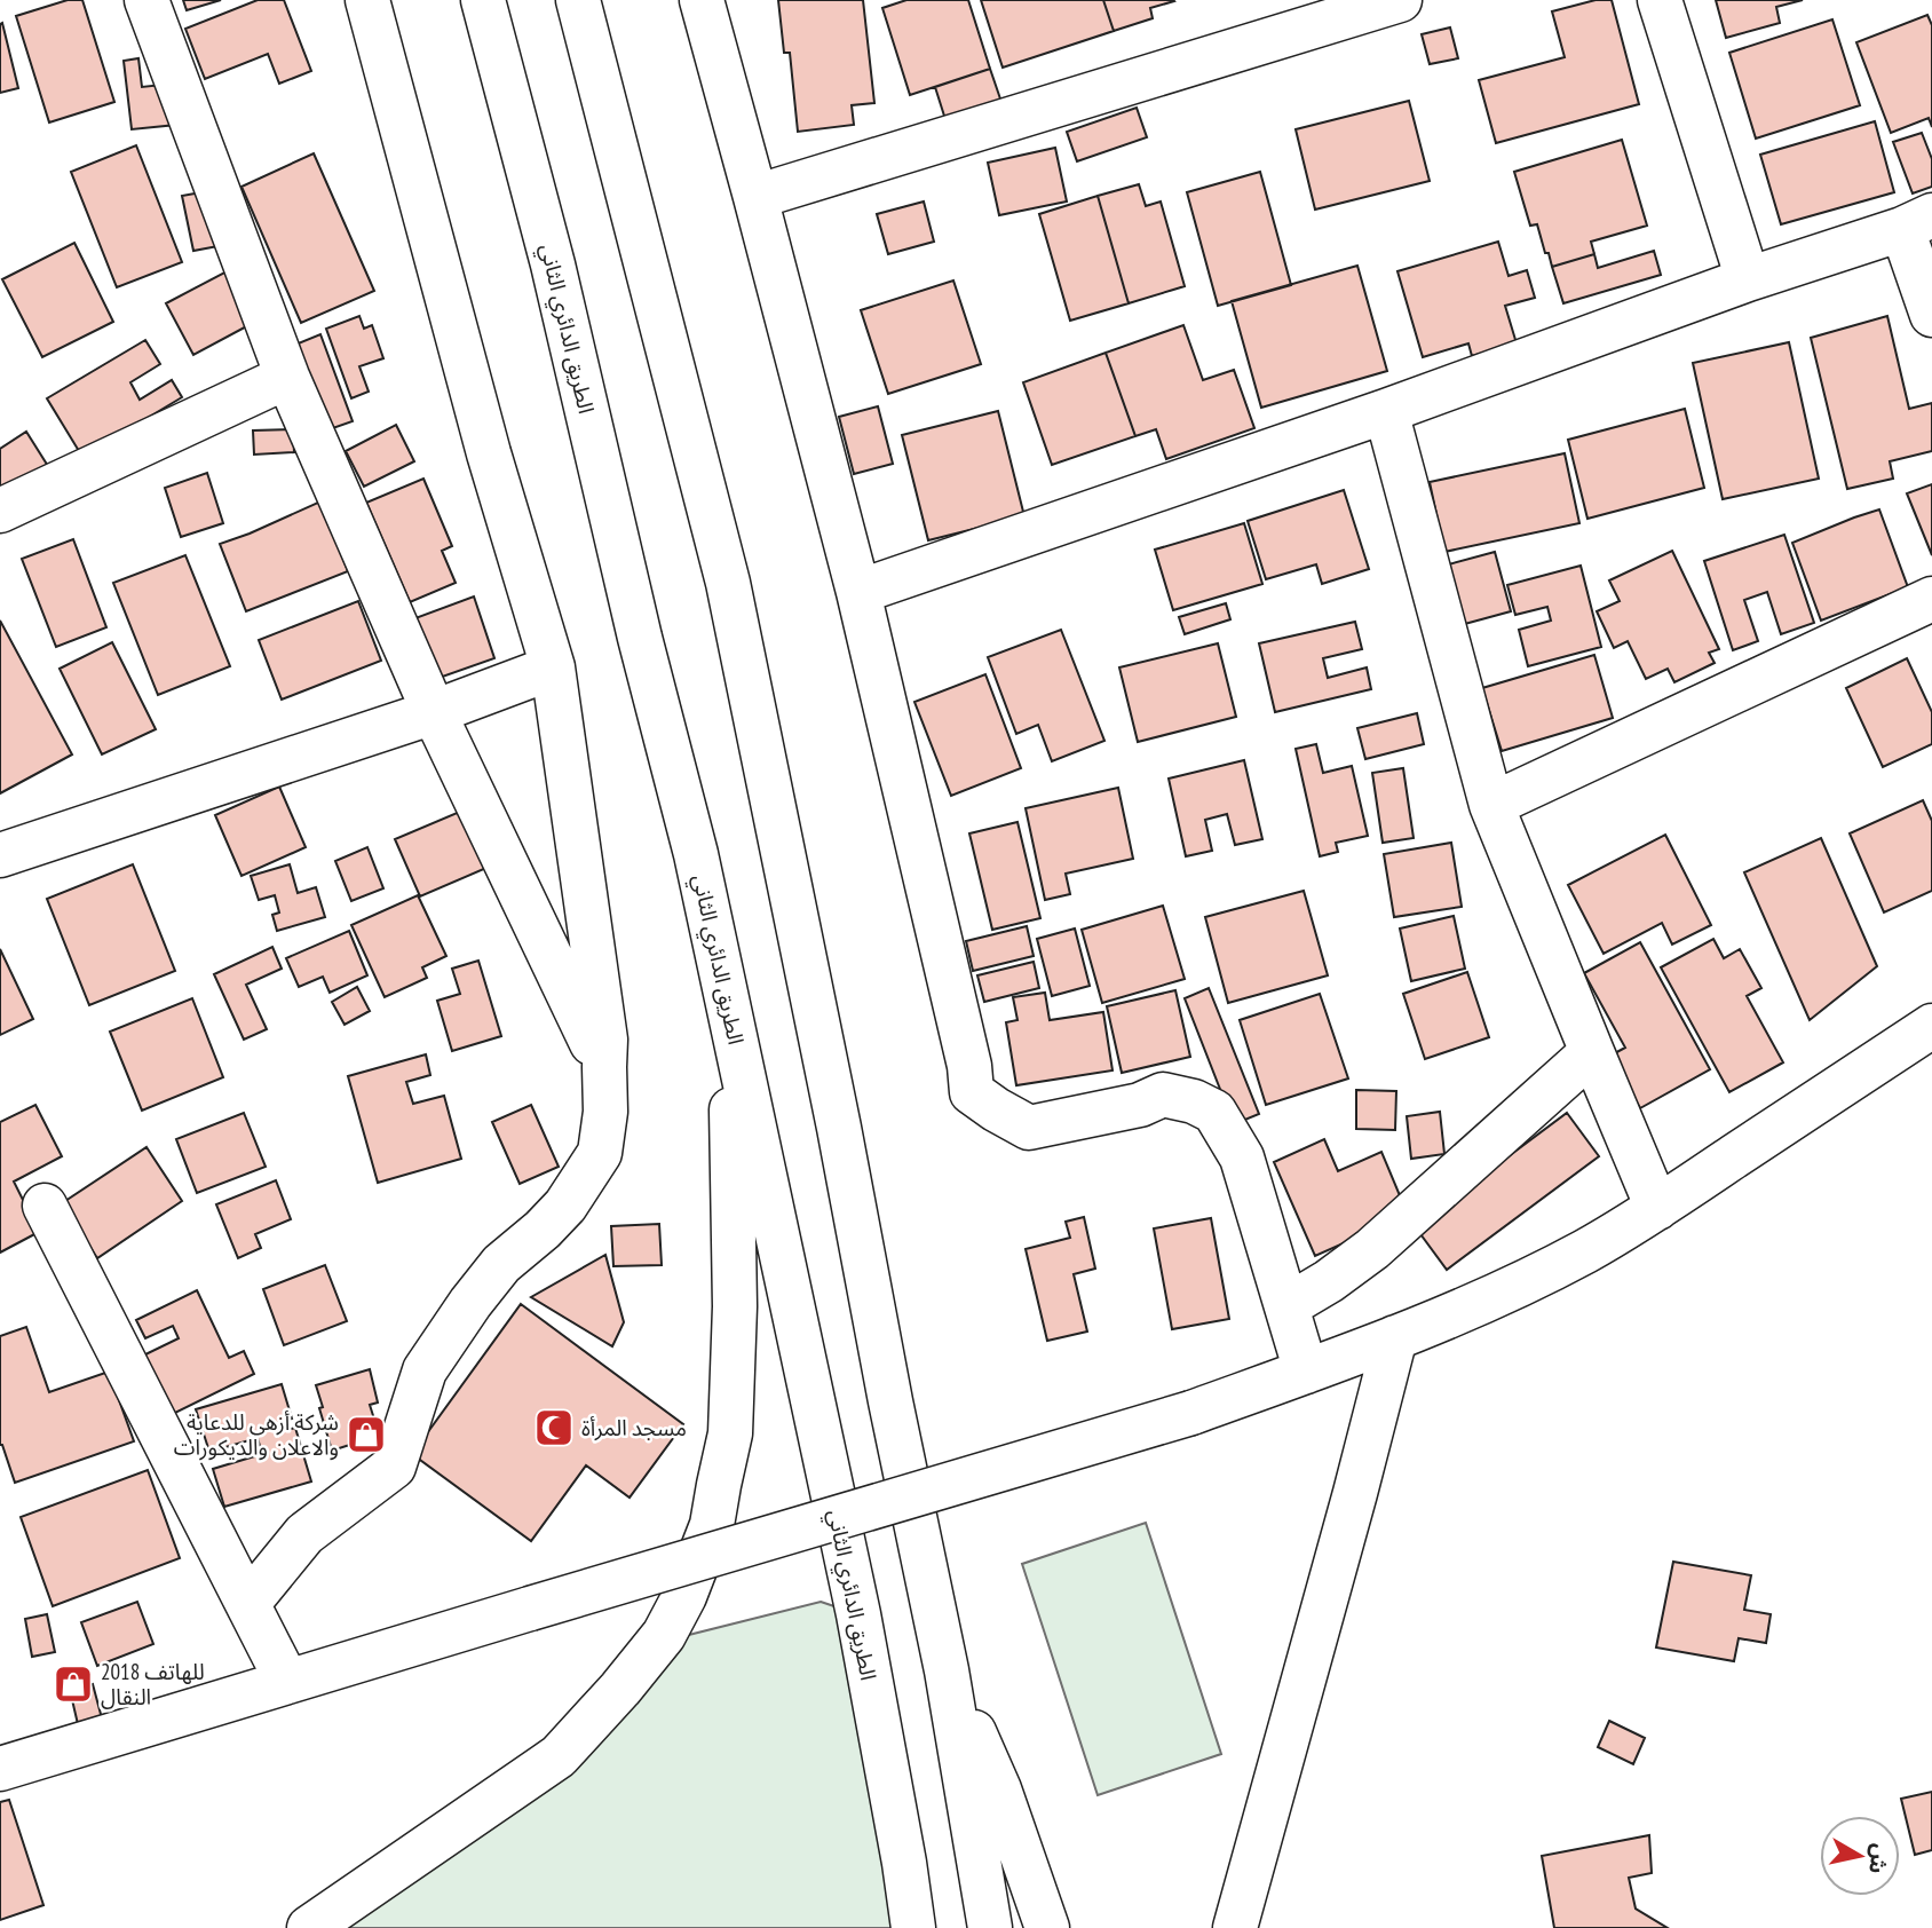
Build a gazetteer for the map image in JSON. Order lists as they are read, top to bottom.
{
  "streets": {
    "main road": ["الطريق الدائري الثاني"]
  },
  "places": {
    "mosque": ["مسجد المرأة"],
    "shop": ["شركة أزهى للدعاية والاعلان والديكورات", "2018 للهاتف النقال"]
  },
  "north": "right"
}
